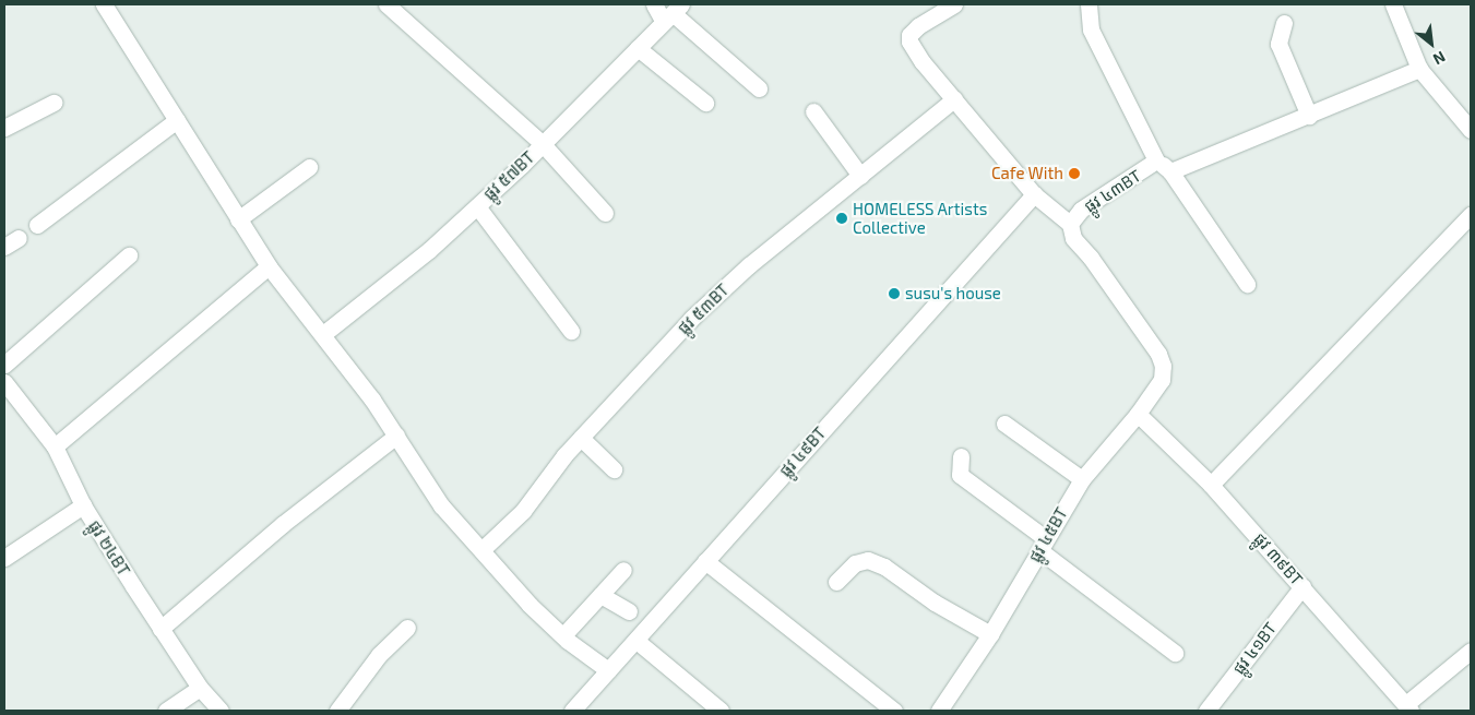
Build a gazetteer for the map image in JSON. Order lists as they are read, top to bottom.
{
  "streets": {
    "street": [
      "ផ្លូវ ៥៧BT",
      "ផ្លូវ ៤៣BT",
      "ផ្លូវ ៥៣BT",
      "ផ្លូវ ៤៩BT",
      "ផ្លូវ ៤៥BT",
      "ផ្លូវ ២៤BT",
      "ផ្លូវ ៣៩BT",
      "ផ្លូវ ៤១BT"
    ]
  },
  "crossings": [
    ["ផ្លូវ ៤៣BT", "ផ្លូវ ៤៥BT"],
    ["ផ្លូវ ៤៥BT", "ផ្លូវ ៣៩BT"],
    ["ផ្លូវ ៣៩BT", "ផ្លូវ ៤១BT"]
  ],
  "places": ["Cafe With", "HOMELESS Artists Collective", "susu's house"],
  "north": "bottom right"
}
